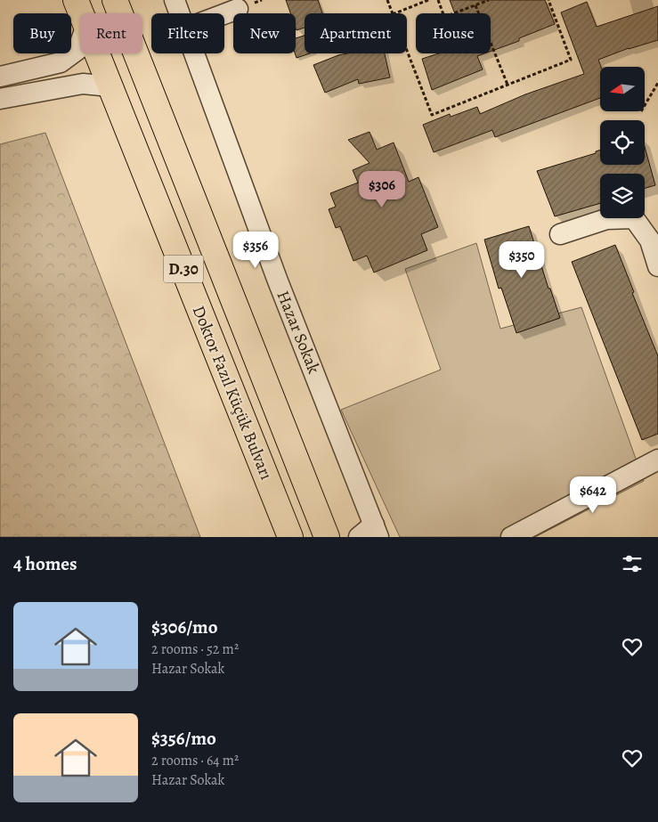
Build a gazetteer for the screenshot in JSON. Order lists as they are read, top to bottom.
{
  "streets": {
    "highway": ["D.30", "Doktor Fazıl Küçük Bulvarı"],
    "street": ["Hazar Sokak"]
  },
  "north": "left",
  "page": {
    "chip": [
      "Buy",
      "Rent",
      "Filters",
      "New",
      "Apartment",
      "House"
    ],
    "price": [
      "$306",
      "$356",
      "$350",
      "$642"
    ],
    "heading": "4 homes",
    "list": [
      {
        "name": "$306/mo",
        "note": "2 rooms · 52 m² · Hazar Sokak"
      },
      {
        "name": "$356/mo",
        "note": "2 rooms · 64 m² · Hazar Sokak"
      }
    ]
  }
}
